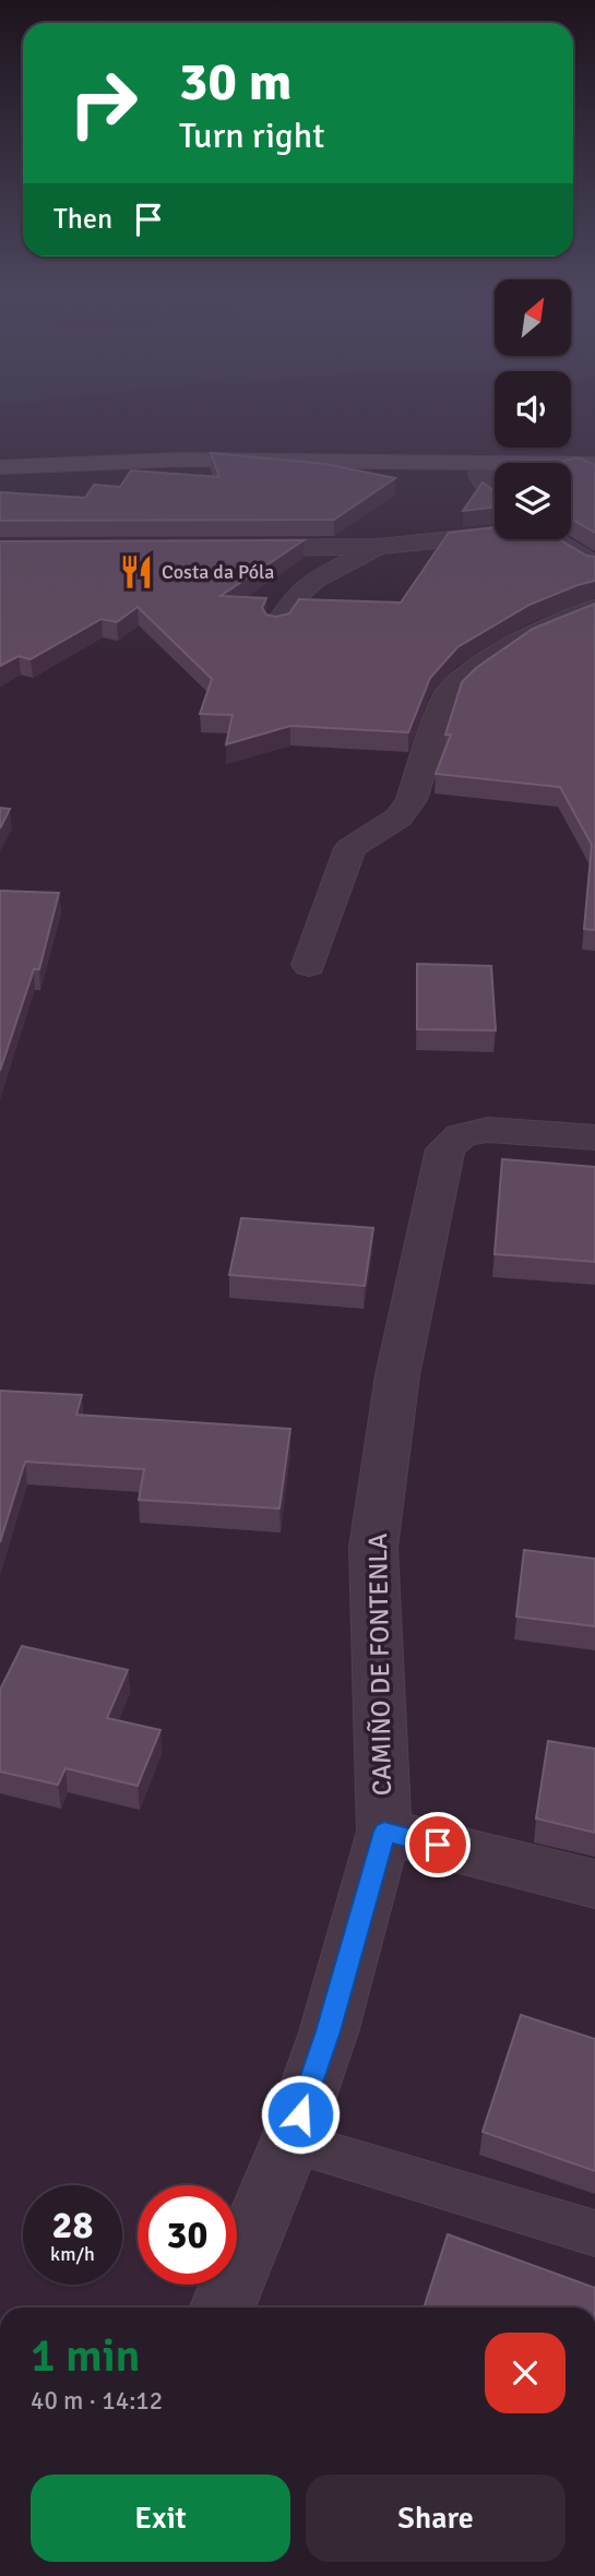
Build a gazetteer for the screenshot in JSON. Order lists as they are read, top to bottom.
{
  "streets": {
    "street": ["CAMIÑO DE FONTENLA"]
  },
  "places": {
    "restaurant": ["Costa da Póla"]
  },
  "north": "top right",
  "page": {
    "turn": ["30 m", "Turn right"],
    "then": "Then",
    "speed": "28 km/h",
    "limit": "30",
    "heading": ["1 min", "40 m · 14:12"],
    "buttons": ["Exit", "Share"]
  }
}
